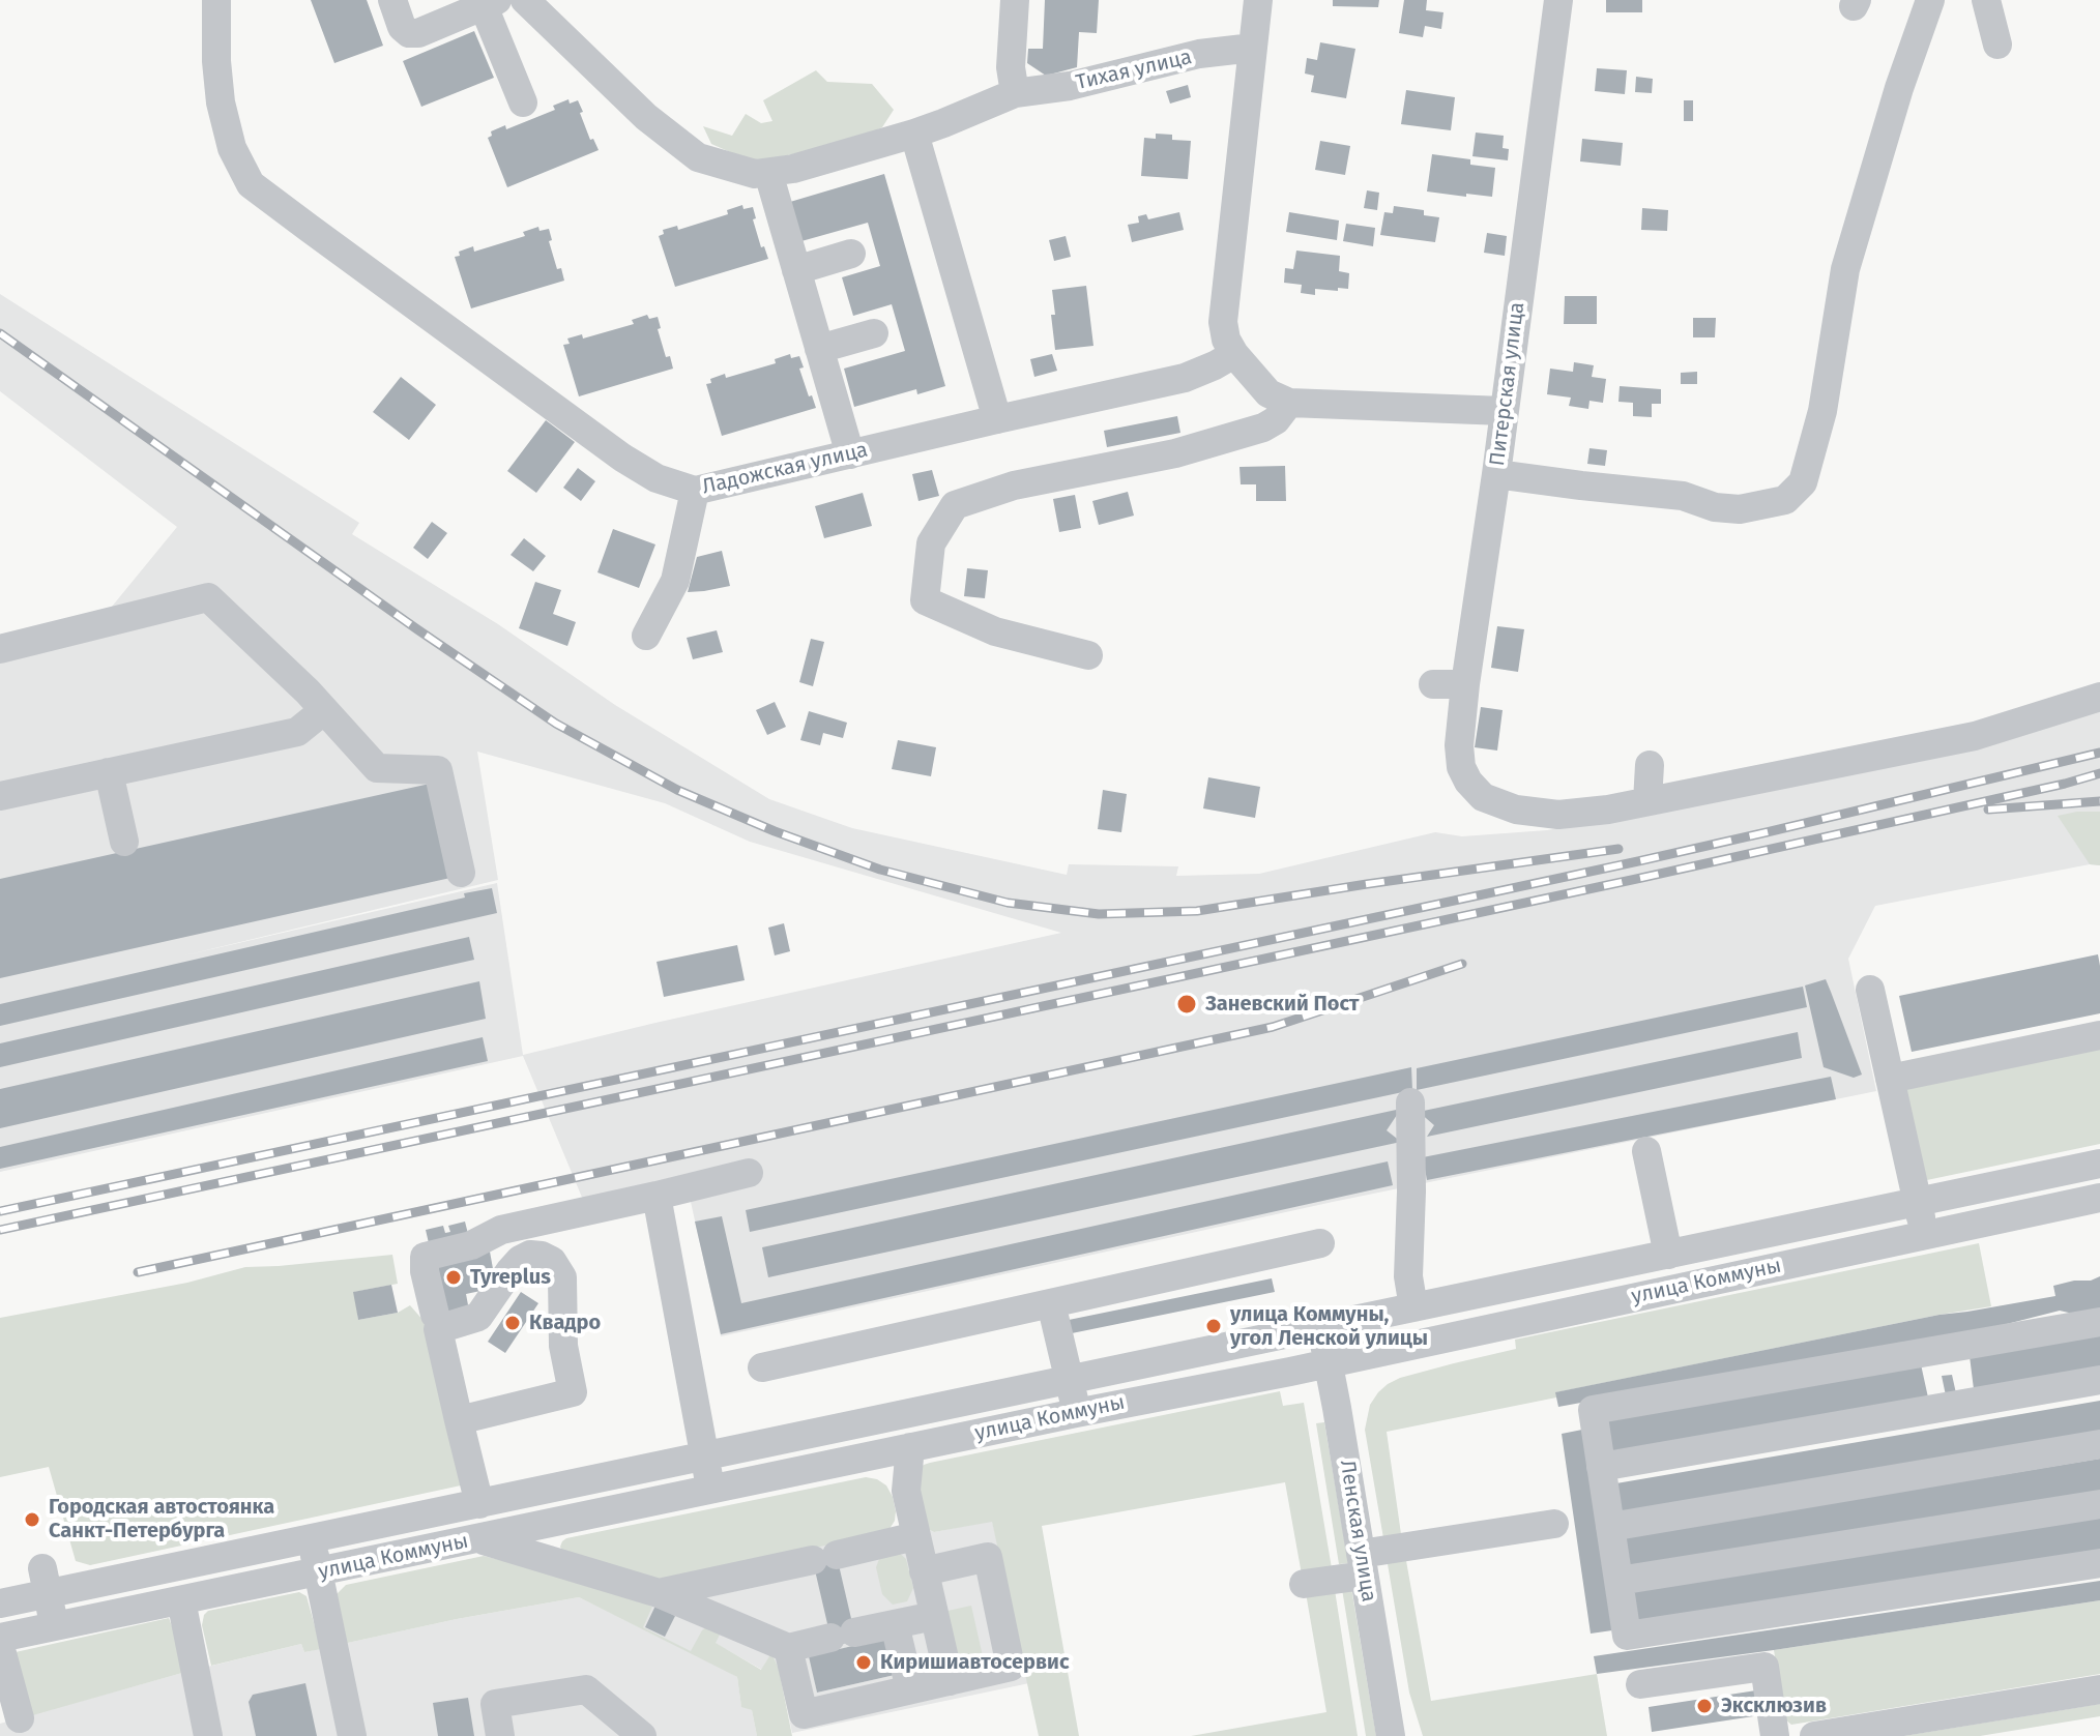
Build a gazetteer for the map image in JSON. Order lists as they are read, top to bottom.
{
  "streets": {
    "street": [
      "Тихая улица",
      "Питерская улица",
      "Ладожская улица",
      "улица Коммуны",
      "Ленская улица"
    ]
  },
  "crossings": [
    ["улица Коммуны", "Ленская улица"]
  ],
  "places": [
    "Заневский Пост",
    "Tyreplus",
    "Квадро",
    "улица Коммуны, угол Ленской улицы",
    "Городская автостоянка Санкт-Петербурга",
    "Киришиавтосервис",
    "Эксклюзив"
  ]
}
